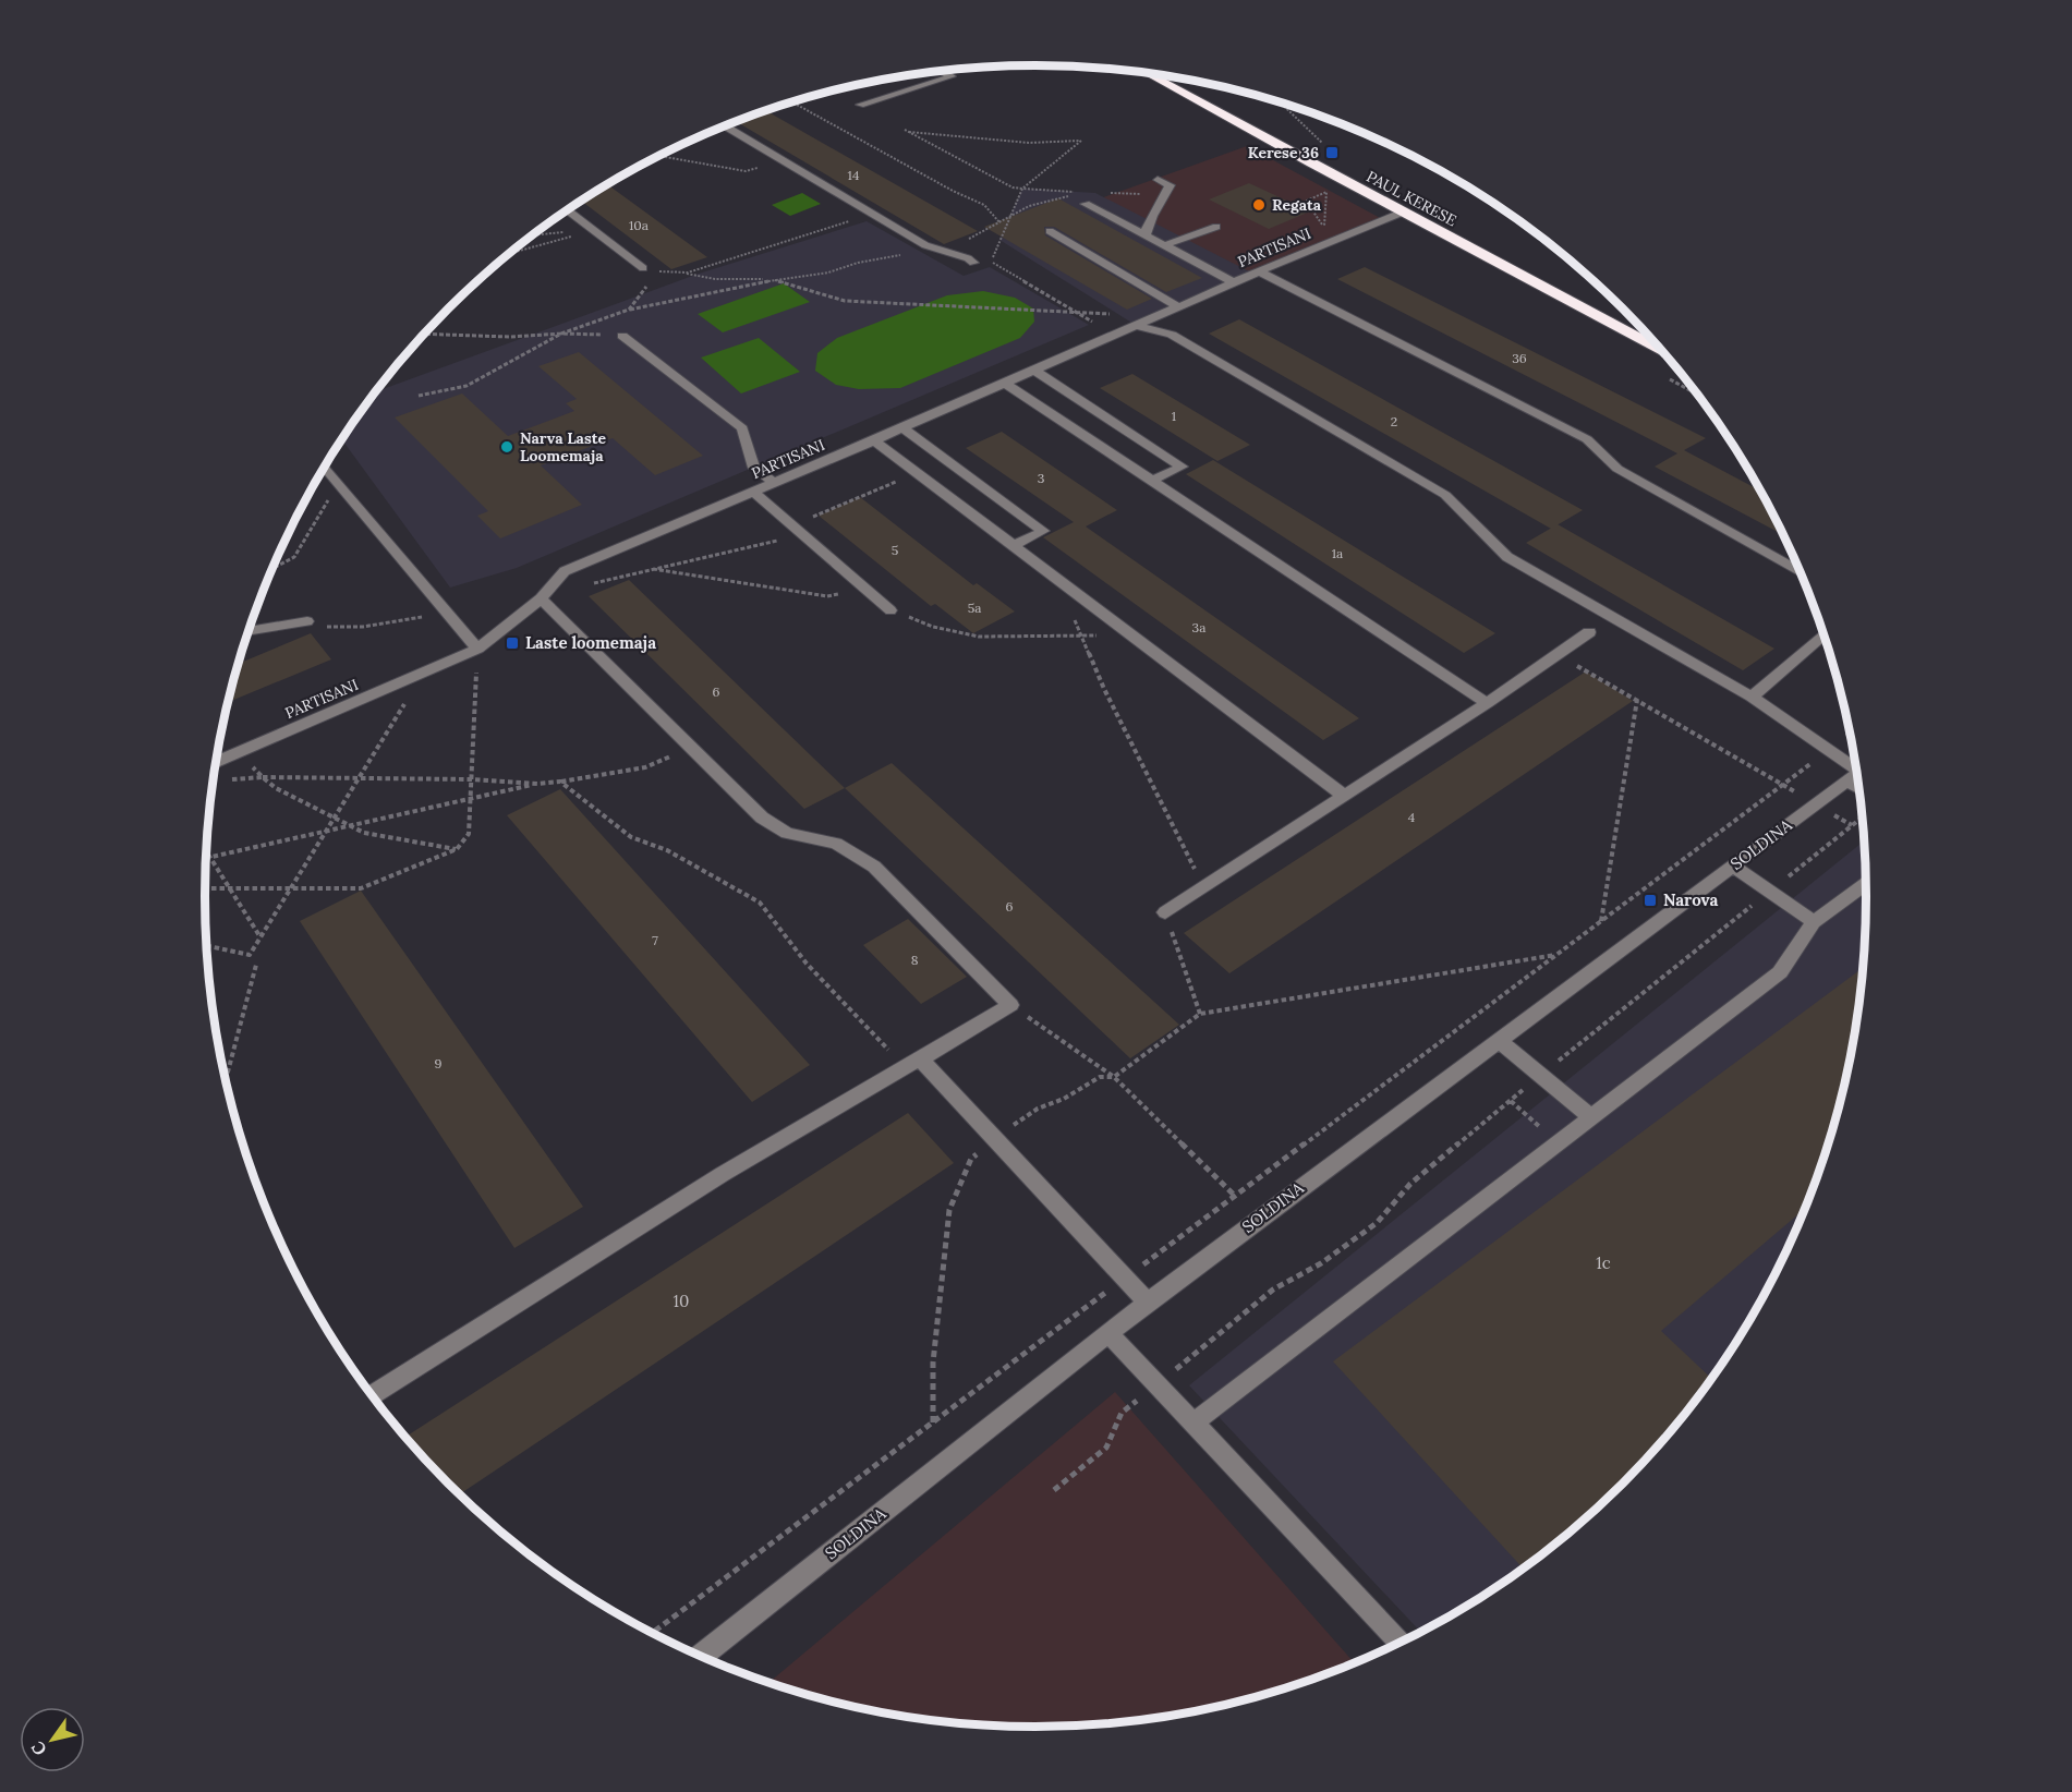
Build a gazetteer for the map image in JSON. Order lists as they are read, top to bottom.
{
  "streets": {
    "highway": ["PAUL KERESE"],
    "street": ["PARTISANI", "SOLDINA"]
  },
  "crossings": [
    ["PAUL KERESE", "PARTISANI"]
  ],
  "places": {
    "transit": ["Kerese 36", "Laste loomemaja", "Narova"],
    "other": ["Regata", "Narva Laste Loomemaja"]
  },
  "house_numbers": [
    "14",
    "10a",
    "36",
    "1",
    "2",
    "3",
    "5",
    "1a",
    "5a",
    "3a",
    "6",
    "4",
    "6",
    "7",
    "8",
    "9",
    "1c",
    "10"
  ],
  "north": "bottom left"
}
